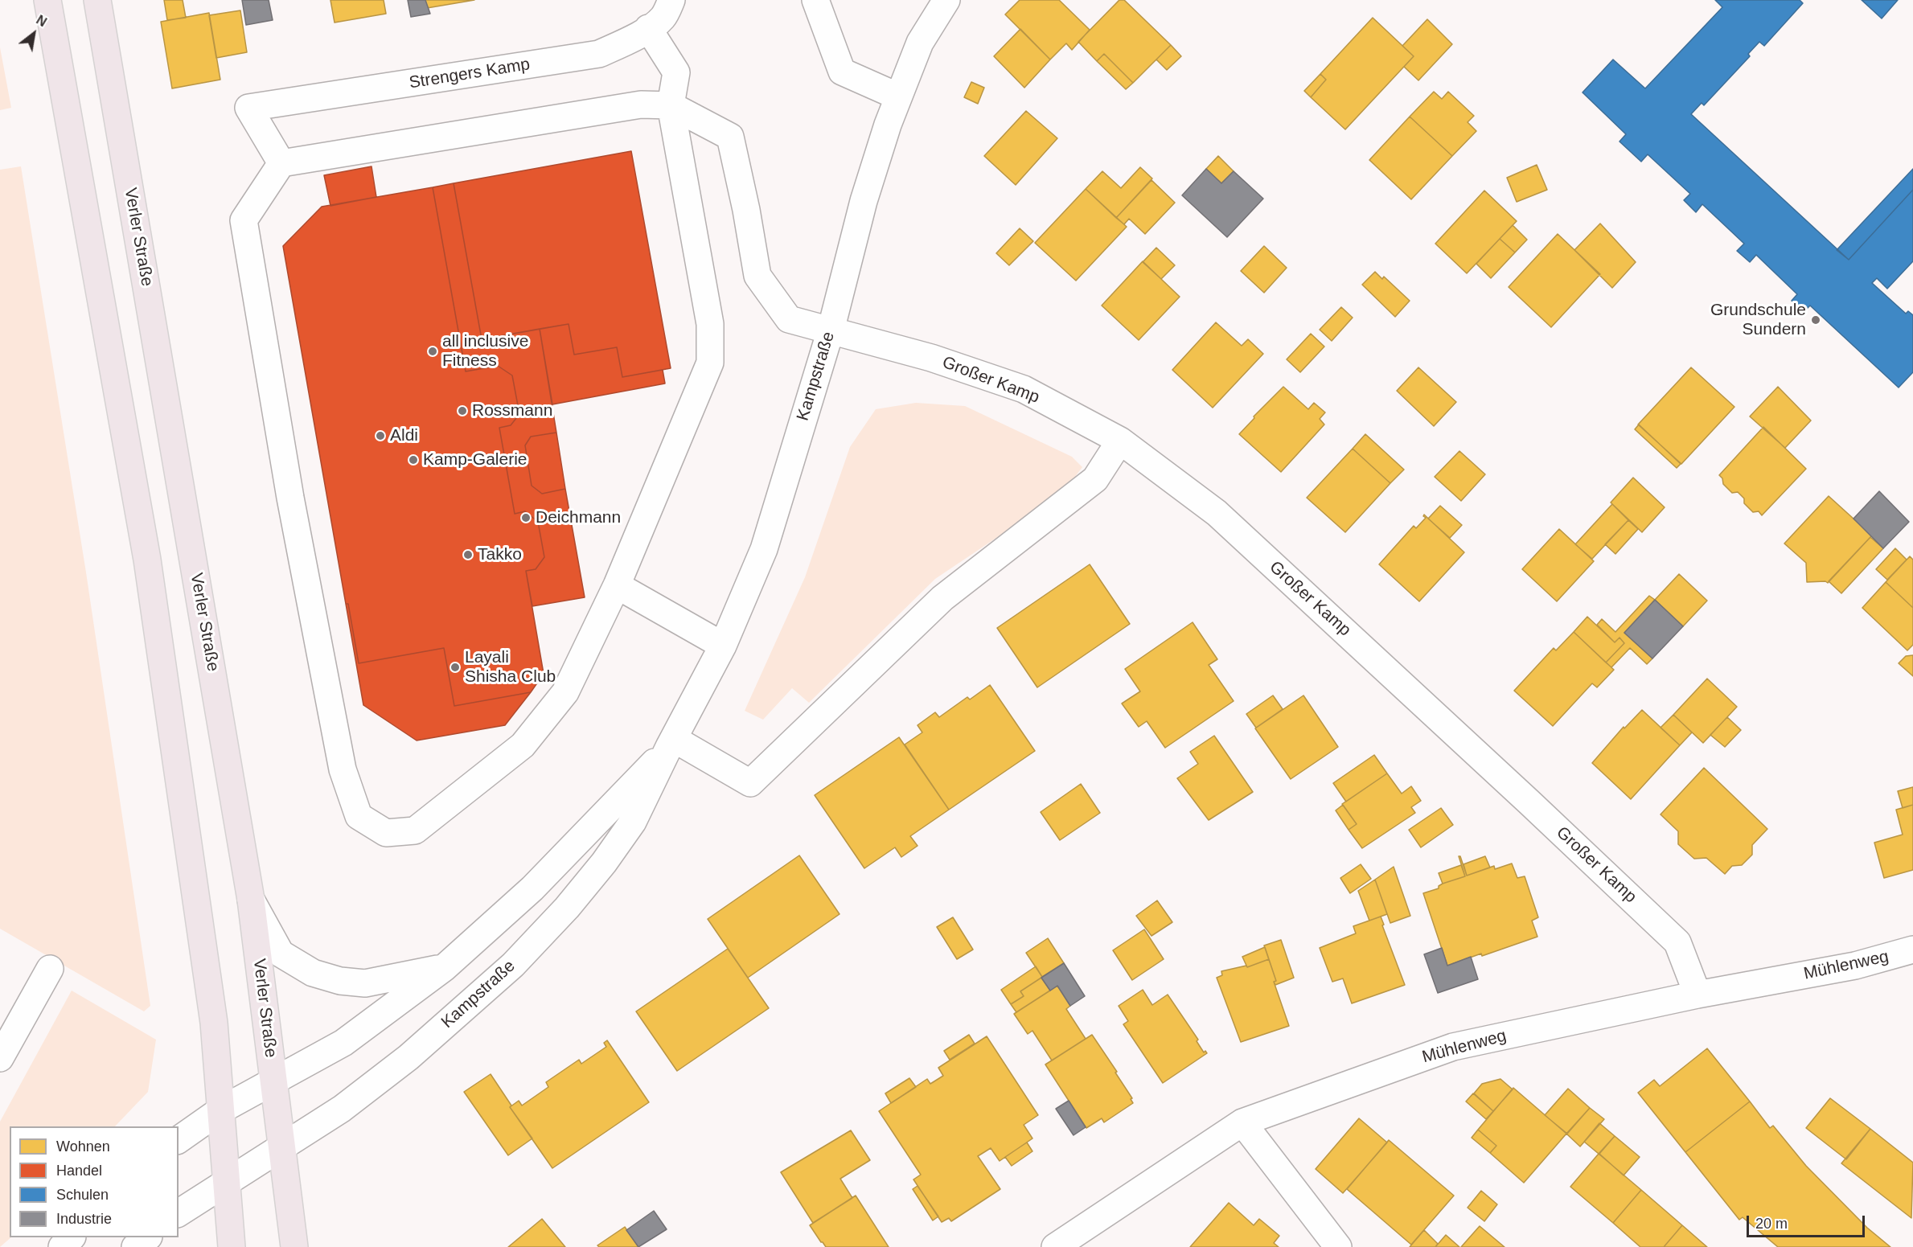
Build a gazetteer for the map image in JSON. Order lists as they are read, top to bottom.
{
  "streets": {
    "main road": ["Verler Straße"],
    "street": [
      "Strengers Kamp",
      "Kampstraße",
      "Großer Kamp",
      "Mühlenweg"
    ]
  },
  "crossings": [
    ["Verler Straße", "Kampstraße"],
    ["Kampstraße", "Großer Kamp"],
    ["Großer Kamp", "Mühlenweg"]
  ],
  "places": [
    "Grundschule Sundern",
    "all inclusive Fitness",
    "Rossmann",
    "Aldi",
    "Kamp-Galerie",
    "Deichmann",
    "Takko",
    "Layali Shisha Club"
  ],
  "legend": [
    "Wohnen",
    "Handel",
    "Schulen",
    "Industrie"
  ],
  "scale_bar": "20 m",
  "north": "top right"
}
